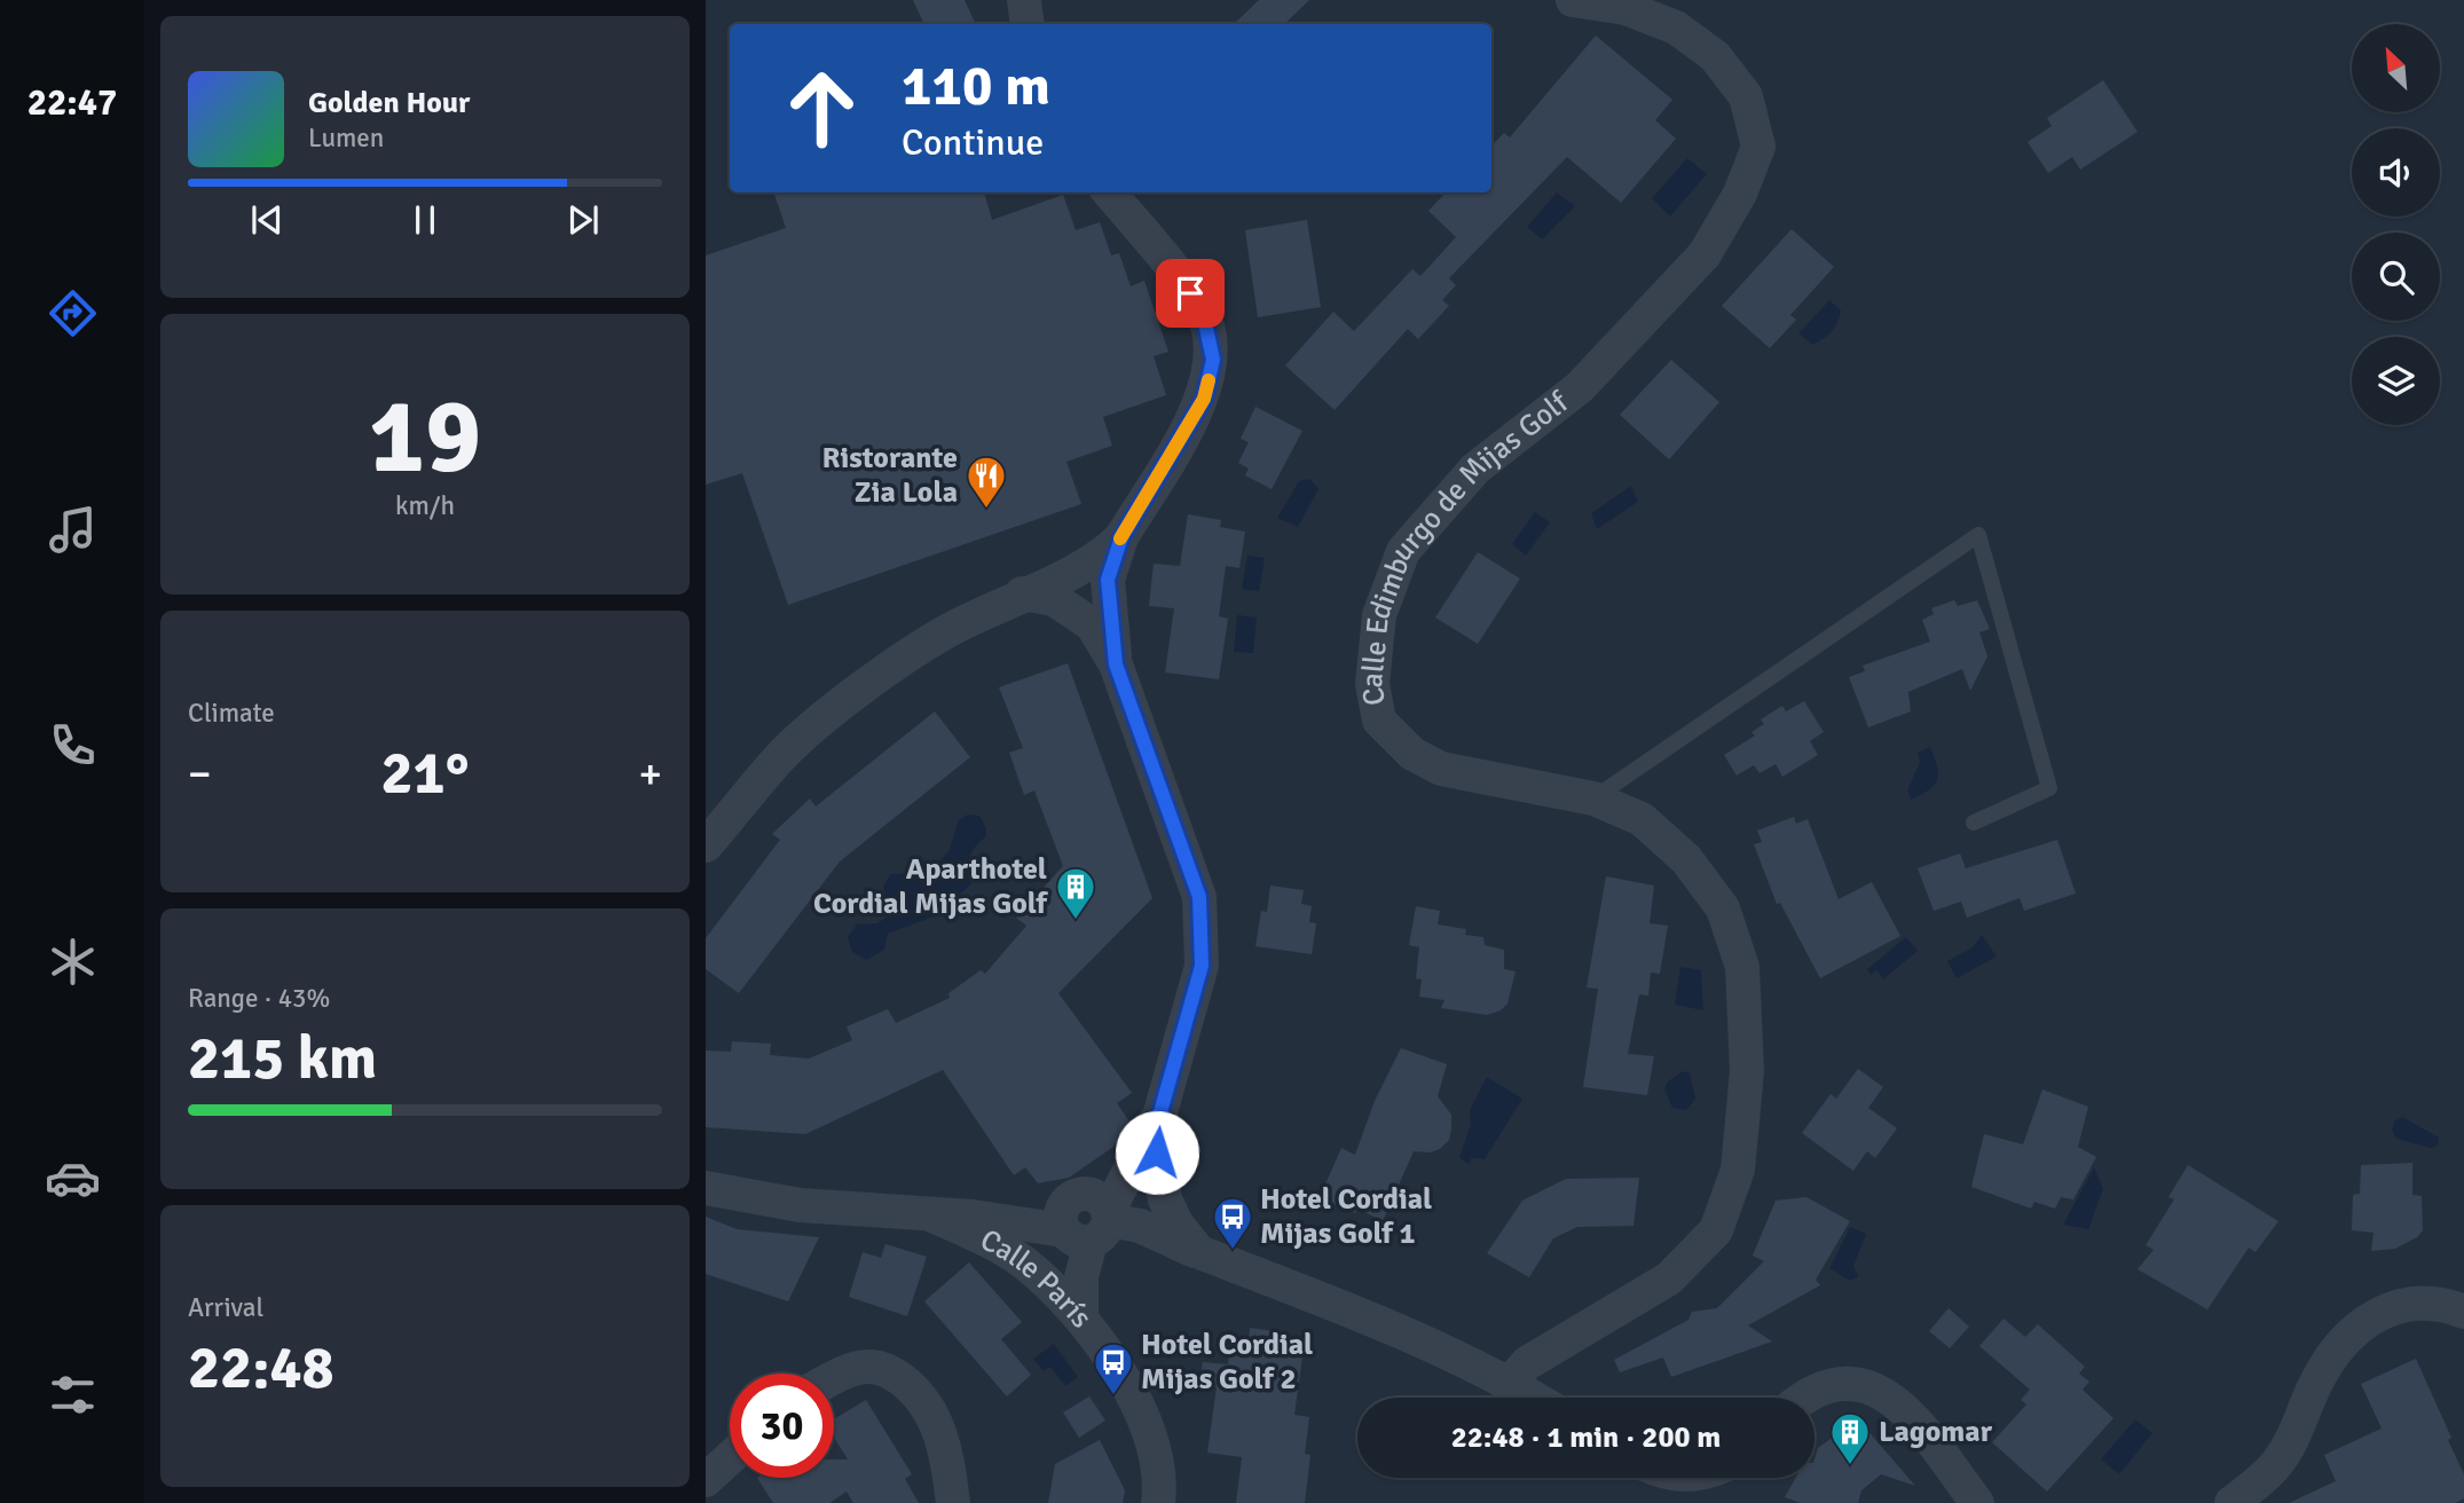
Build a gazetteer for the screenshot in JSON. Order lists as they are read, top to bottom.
{
  "streets": {
    "street": ["Calle Edimburgo de Mijas Golf", "Calle París"]
  },
  "places": {
    "restaurant": ["Ristorante Zia Lola"],
    "building": ["Aparthotel Cordial Mijas Golf", "Lagomar"],
    "bus stop": ["Hotel Cordial Mijas Golf 1", "Hotel Cordial Mijas Golf 2"]
  },
  "north": "top left",
  "page": {
    "tabs": "22:47",
    "turn": ["110 m", "Continue"],
    "song": ["Golden Hour", "Lumen"],
    "tile": [
      ["19", "km/h"],
      "Climate",
      ["Range · 43%", "215 km"],
      ["Arrival", "22:48"]
    ],
    "heat": ["−", "21°", "+"],
    "limit": "30",
    "trip": "22:48 · 1 min · 200 m"
  }
}
